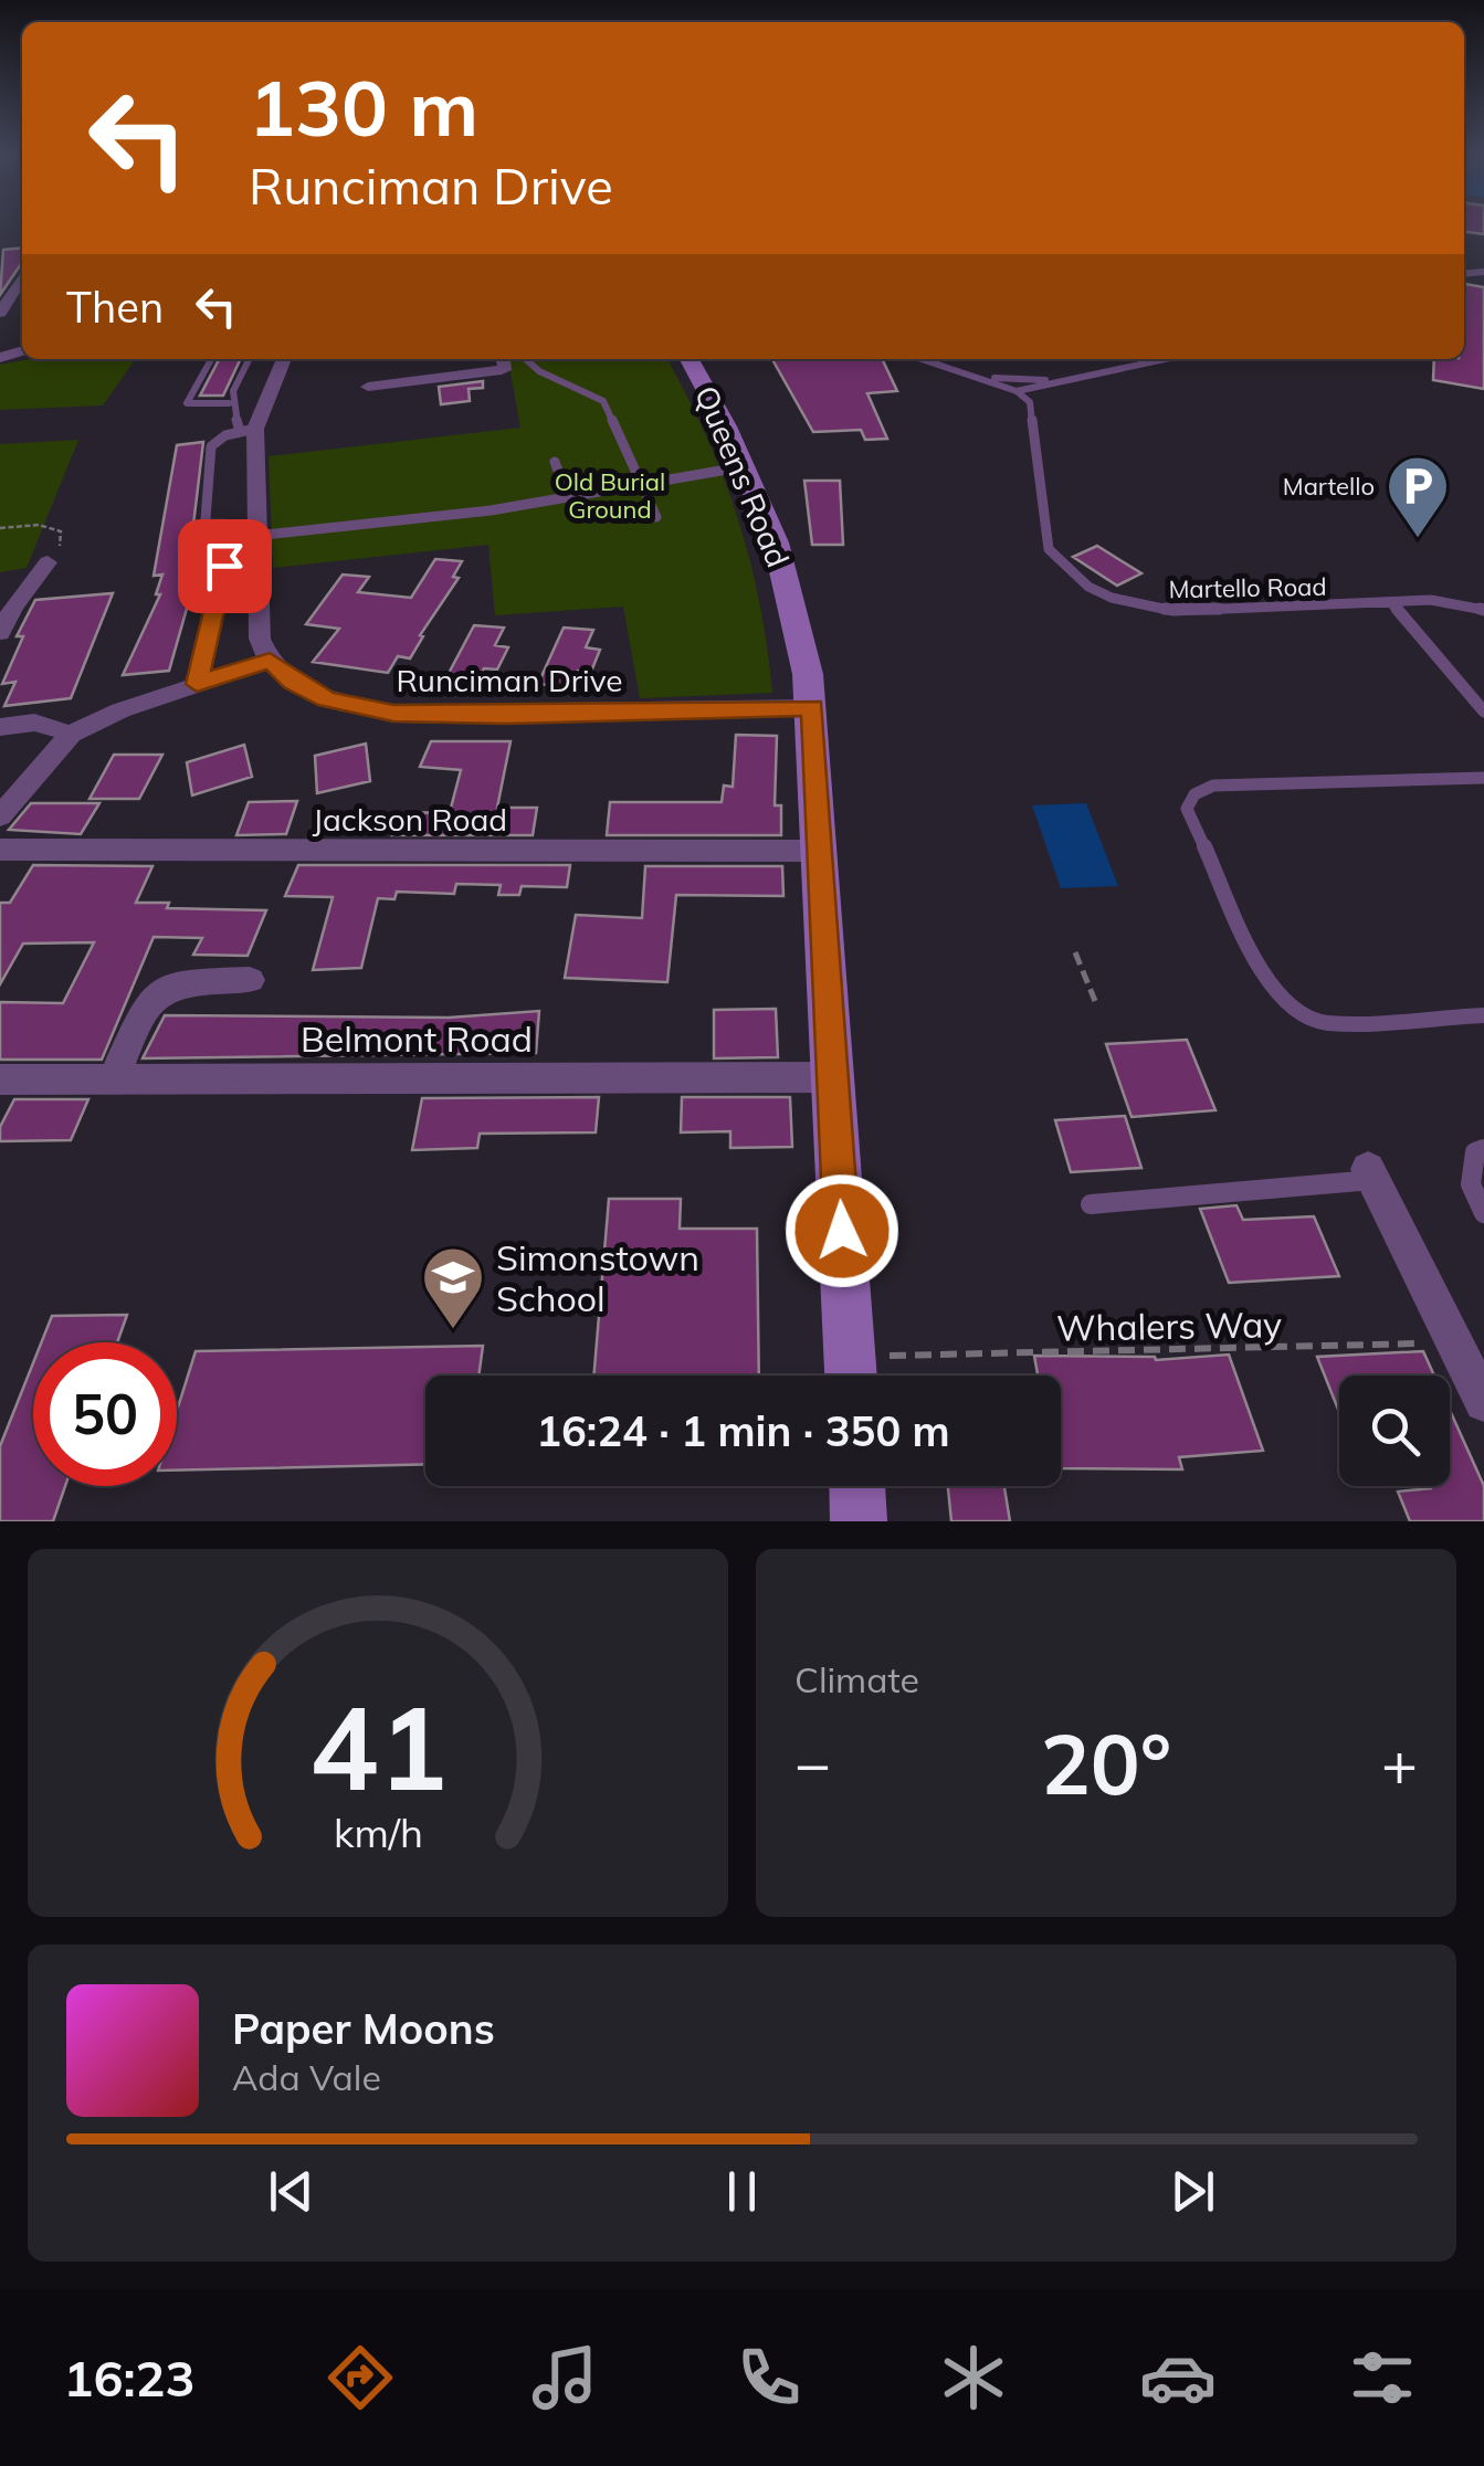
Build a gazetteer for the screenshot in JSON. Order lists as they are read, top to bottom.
{
  "streets": {
    "main road": ["Queens Road"],
    "street": ["Runciman Drive", "Jackson Road", "Belmont Road"],
    "lane": ["Martello Road"],
    "path": ["Whalers Way"]
  },
  "crossings": [
    ["Queens Road", "Runciman Drive"],
    ["Queens Road", "Jackson Road"],
    ["Queens Road", "Belmont Road"]
  ],
  "parks": ["Old Burial Ground"],
  "places": {
    "parking": ["Martello"],
    "school or university": ["Simonstown School"]
  },
  "page": {
    "turn": ["130 m", "Runciman Drive"],
    "then": "Then",
    "limit": "50",
    "trip": "16:24 · 1 min · 350 m",
    "tile": "Climate",
    "heat": ["−", "20°", "+"],
    "song": ["Paper Moons", "Ada Vale"],
    "tabs": "16:23",
    "gauge": ["41", "km/h"]
  }
}
